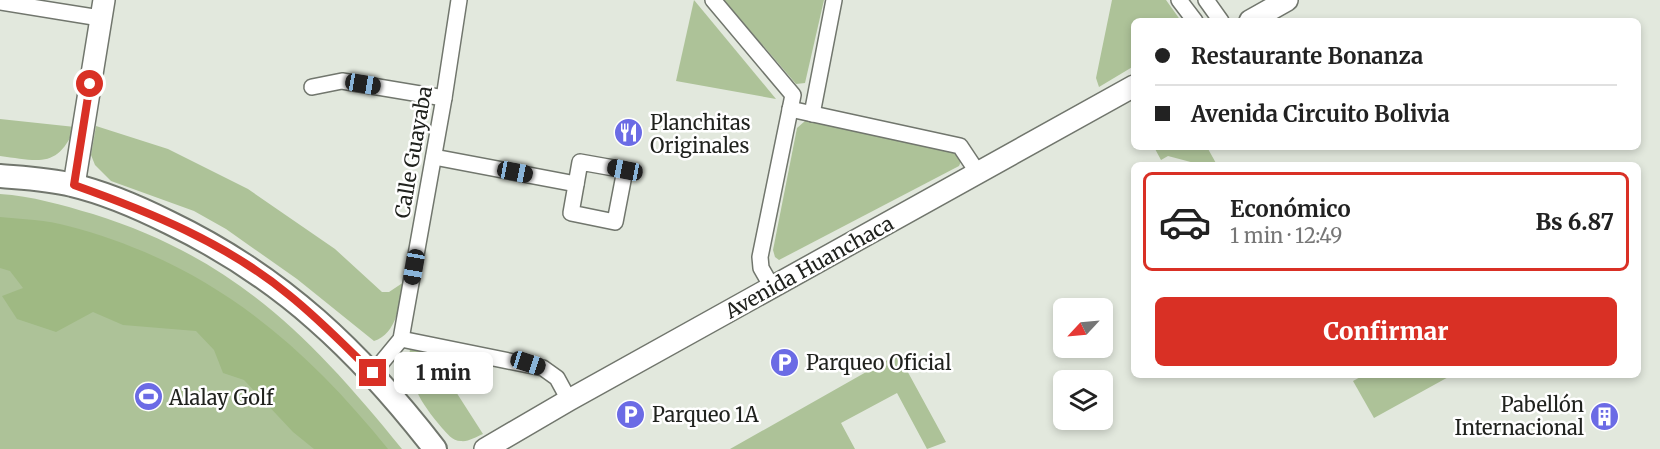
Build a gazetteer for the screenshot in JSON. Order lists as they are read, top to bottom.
{
  "streets": {
    "street": ["Calle Guayaba", "Avenida Huanchaca"]
  },
  "places": {
    "restaurant": ["Planchitas Originales"],
    "parking": ["Parqueo Oficial", "Parqueo 1A"],
    "sports": ["Alalay Golf"],
    "building": ["Pabellón Internacional"]
  },
  "north": "bottom left",
  "page": {
    "banner": ["Restaurante Bonanza", "Avenida Circuito Bolivia"],
    "list": [
      {
        "name": "Económico",
        "note": "1 min · 12:49",
        "value": "Bs 6.87"
      }
    ],
    "buttons": "Confirmar",
    "bubble": "1 min"
  }
}
